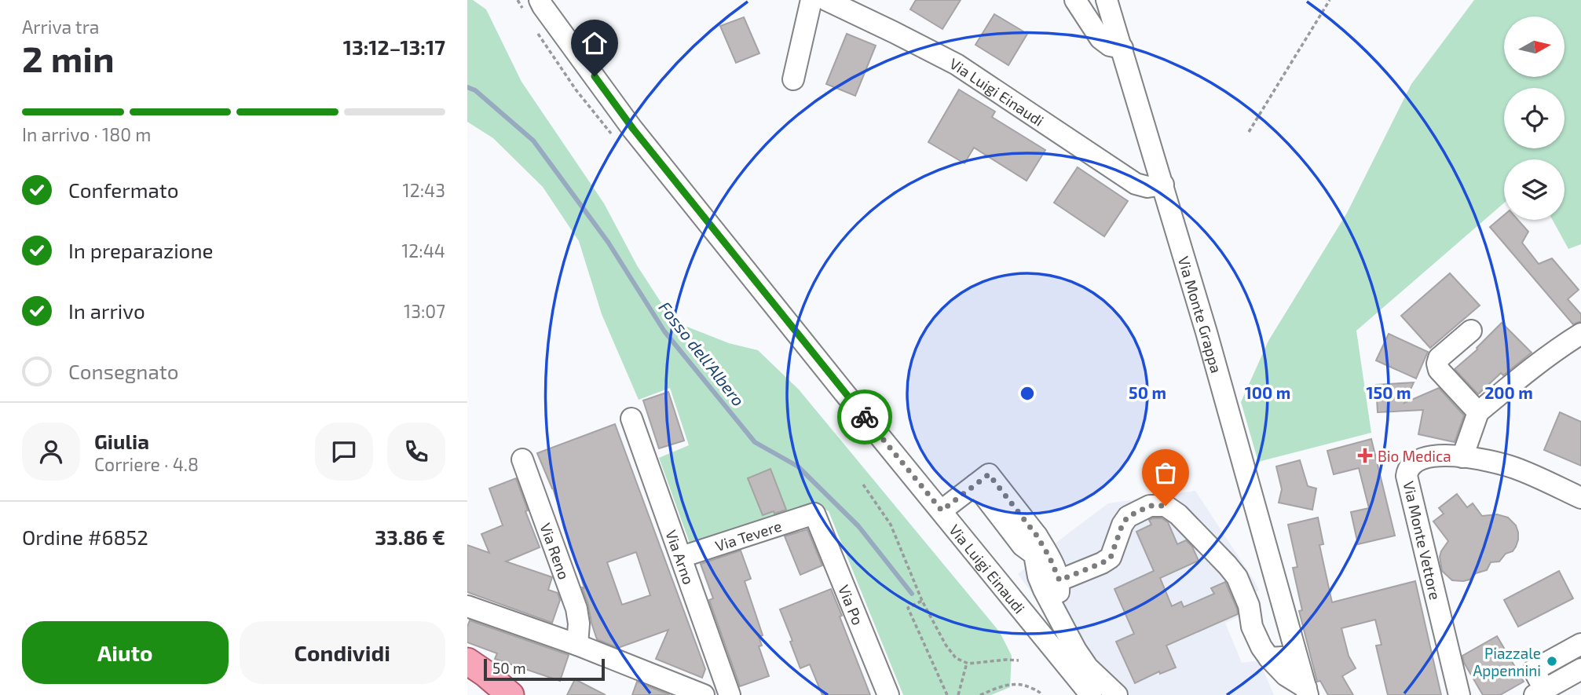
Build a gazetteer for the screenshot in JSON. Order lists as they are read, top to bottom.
{
  "streets": {
    "street": [
      "Via Luigi Einaudi",
      "Via Monte Grappa",
      "Via Tevere",
      "Via Monte Vettore",
      "Via Reno",
      "Via Arno",
      "Via Po"
    ]
  },
  "crossings": [
    ["Via Luigi Einaudi", "Via Monte Grappa"],
    ["Via Tevere", "Via Arno"],
    ["Via Tevere", "Via Po"]
  ],
  "water": ["Fosso dell'Albero"],
  "places": {
    "health": ["Bio Medica"],
    "other": ["Piazzale Appennini"]
  },
  "scale_bar": "50 m",
  "north": "right",
  "page": {
    "heading": ["2 min", "Arriva tra", "13:12–13:17"],
    "panel": [
      "Giulia",
      "Corriere · 4.8",
      "Ordine #6852",
      "33.86 €"
    ],
    "bar": "In arrivo · 180 m",
    "list": [
      ["Confermato", "12:43"],
      ["In preparazione", "12:44"],
      ["In arrivo", "13:07"],
      "Consegnato"
    ],
    "buttons": ["Aiuto", "Condividi"],
    "scale": "50 m"
  },
  "rings": [
    "50 m",
    "100 m",
    "150 m",
    "200 m"
  ]
}
